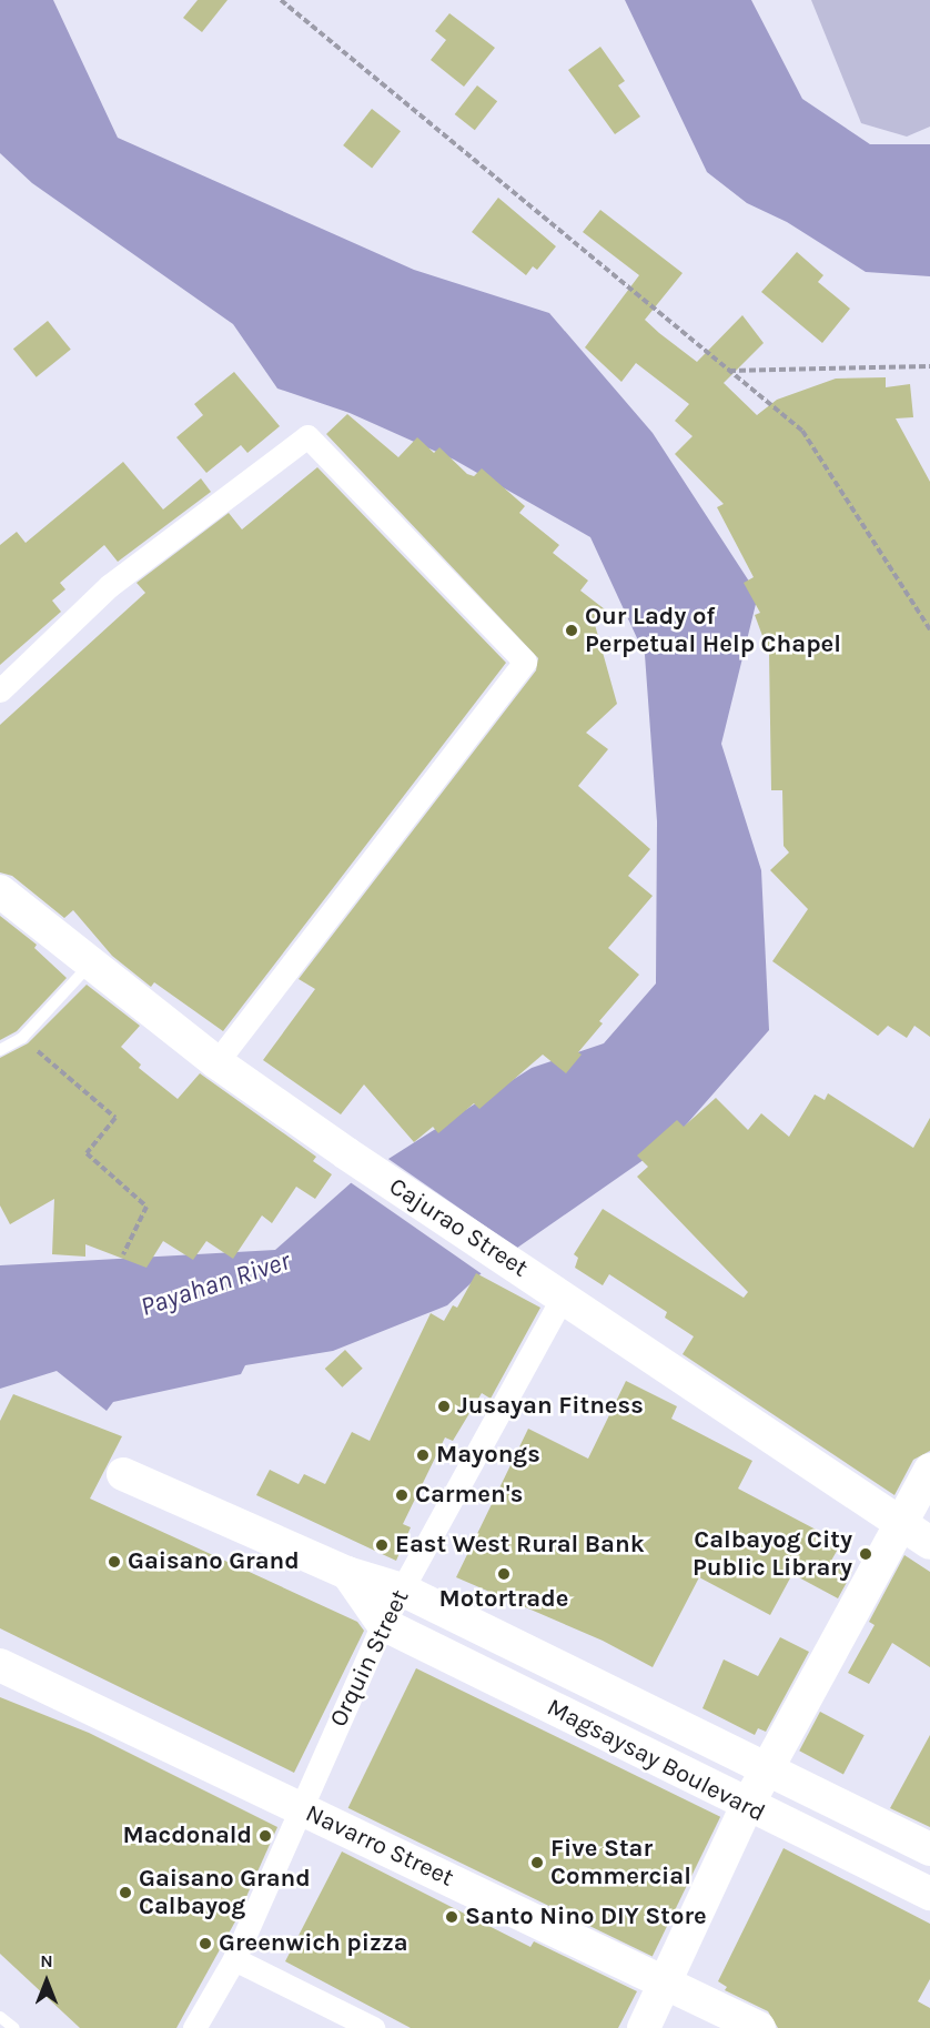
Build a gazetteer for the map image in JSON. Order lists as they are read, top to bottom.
{
  "streets": {
    "street": [
      "Cajurao Street",
      "Orquin Street",
      "Magsaysay Boulevard",
      "Navarro Street"
    ]
  },
  "crossings": [
    ["Cajurao Street", "Orquin Street"],
    ["Orquin Street", "Magsaysay Boulevard"],
    ["Orquin Street", "Navarro Street"]
  ],
  "water": ["Payahan River"],
  "places": [
    "Our Lady of Perpetual Help Chapel",
    "Jusayan Fitness",
    "Mayongs",
    "Carmen's",
    "East West Rural Bank",
    "Calbayog City Public Library",
    "Gaisano Grand",
    "Motortrade",
    "Macdonald",
    "Five Star Commercial",
    "Gaisano Grand Calbayog",
    "Santo Nino DIY Store",
    "Greenwich pizza"
  ],
  "north": "top"
}
